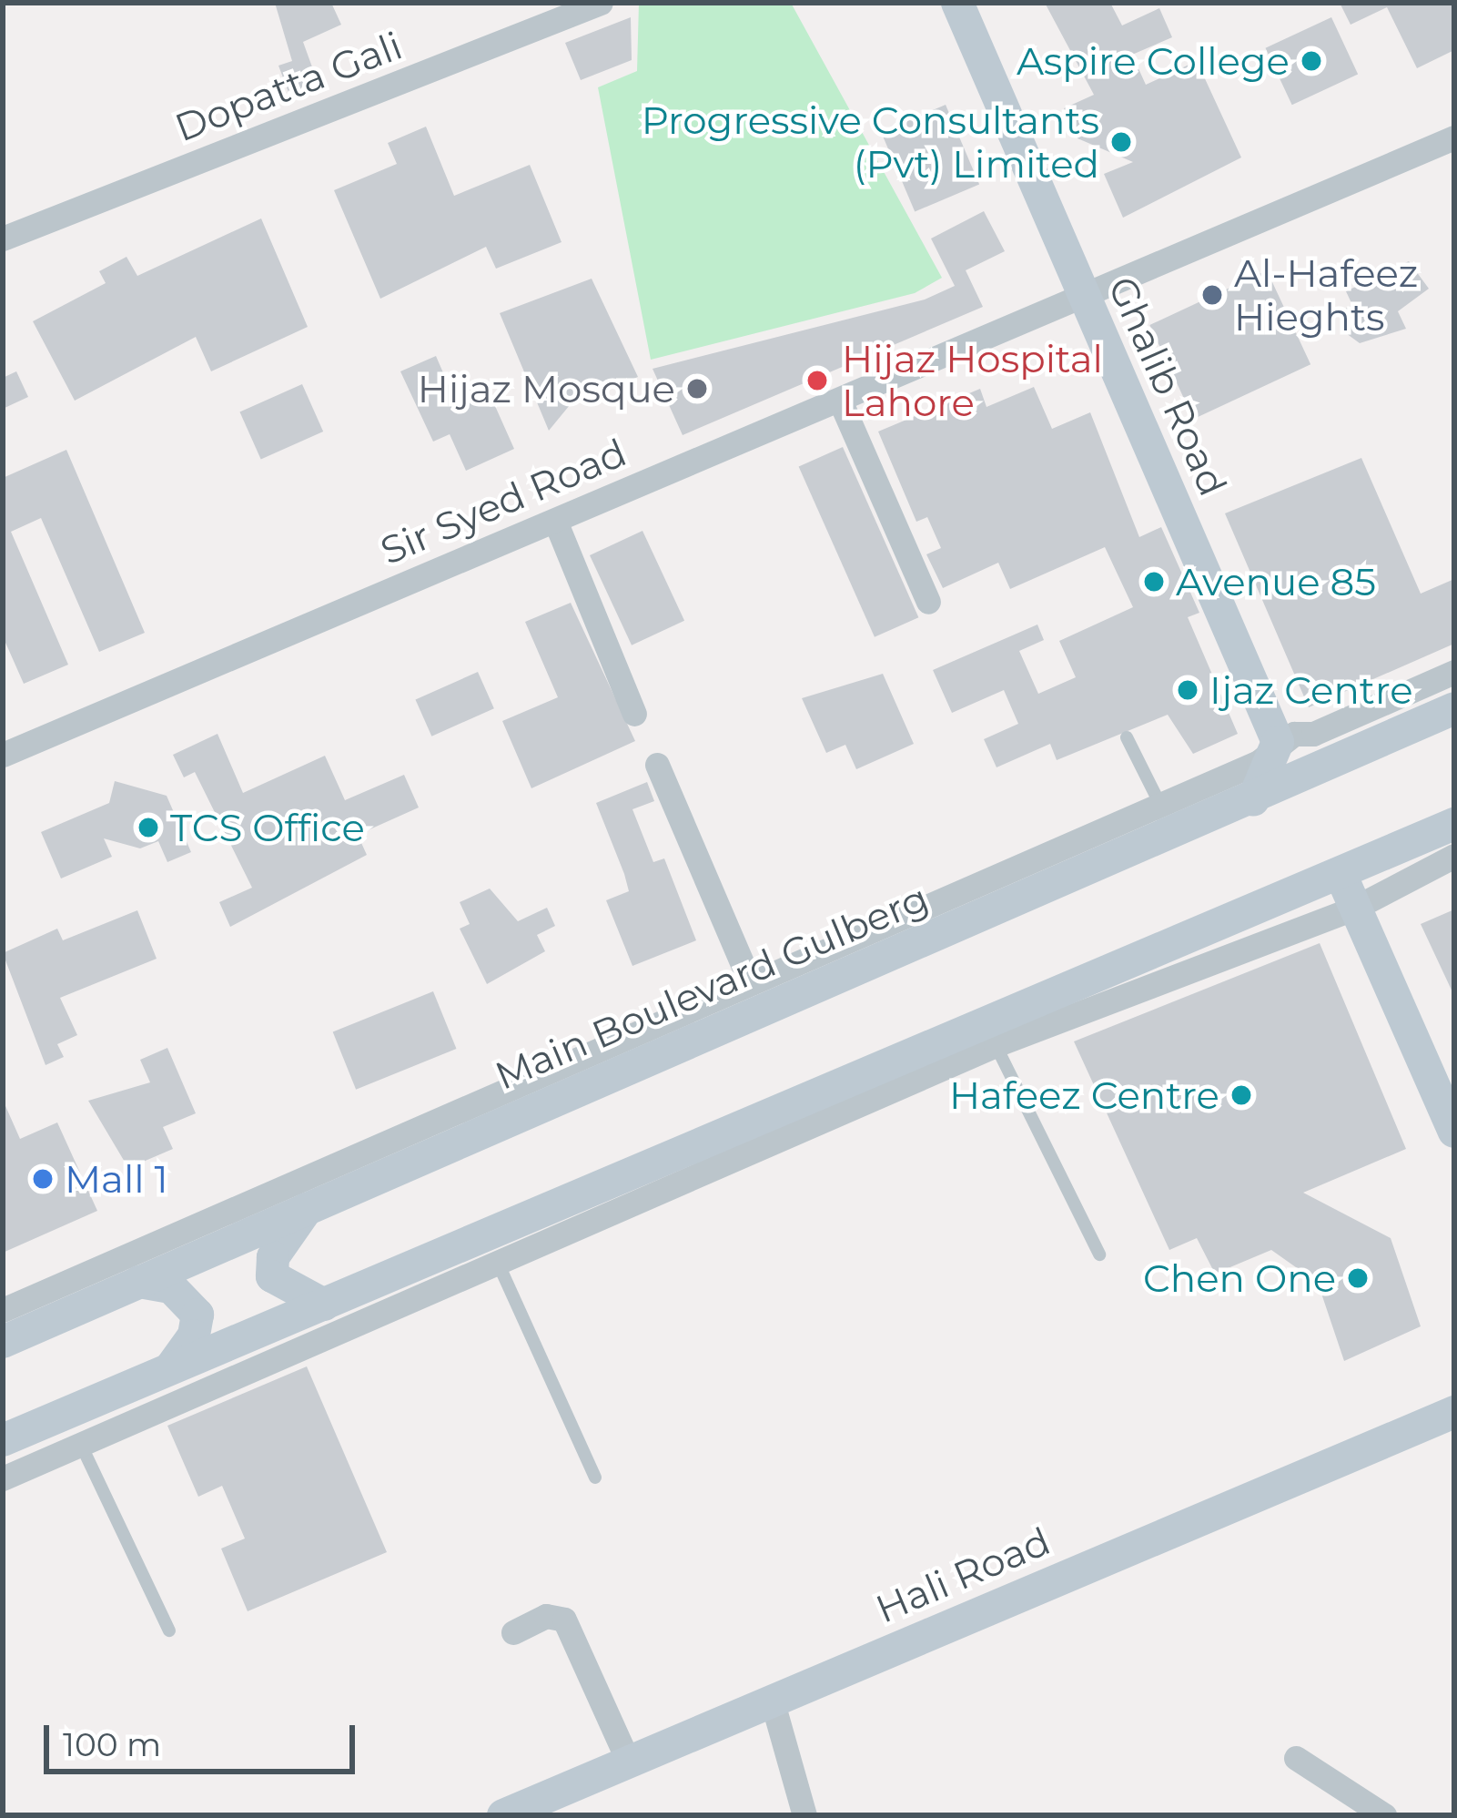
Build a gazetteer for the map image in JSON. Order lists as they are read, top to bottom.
{
  "streets": {
    "main road": ["Ghalib Road", "Main Boulevard Gulberg", "Hali Road"],
    "street": ["Dopatta Gali", "Sir Syed Road"]
  },
  "crossings": [
    ["Ghalib Road", "Sir Syed Road"]
  ],
  "places": [
    "Aspire College",
    "Progressive Consultants (Pvt) Limited",
    "Al-Hafeez Hieghts",
    "Hijaz Hospital Lahore",
    "Hijaz Mosque",
    "Avenue 85",
    "Ijaz Centre",
    "TCS Office",
    "Hafeez Centre",
    "Mall 1",
    "Chen One"
  ],
  "scale_bar": "100 m"
}
